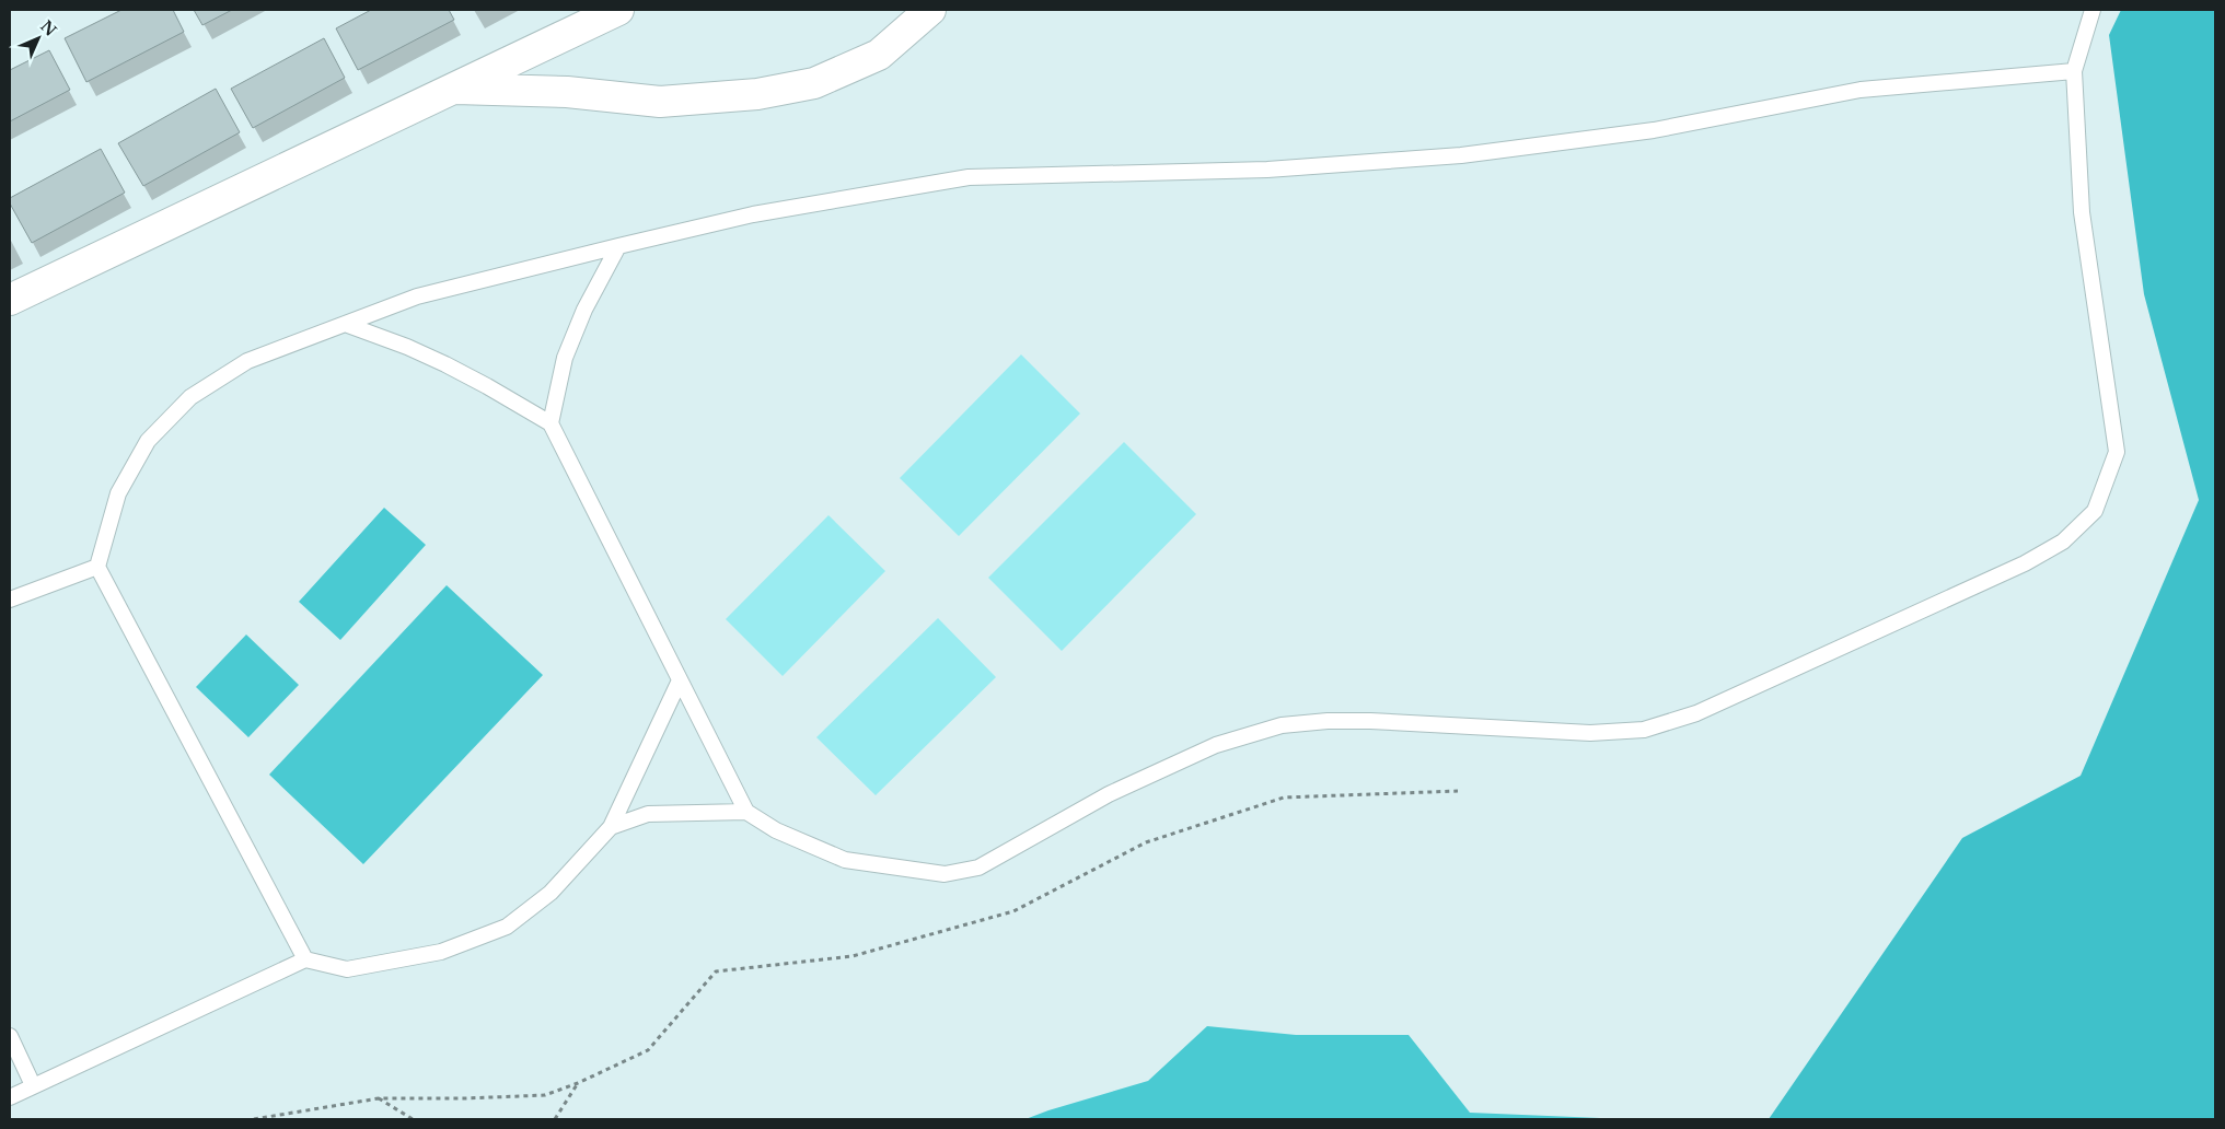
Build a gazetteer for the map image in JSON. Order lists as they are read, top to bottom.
{
  "north": "top right"
}
